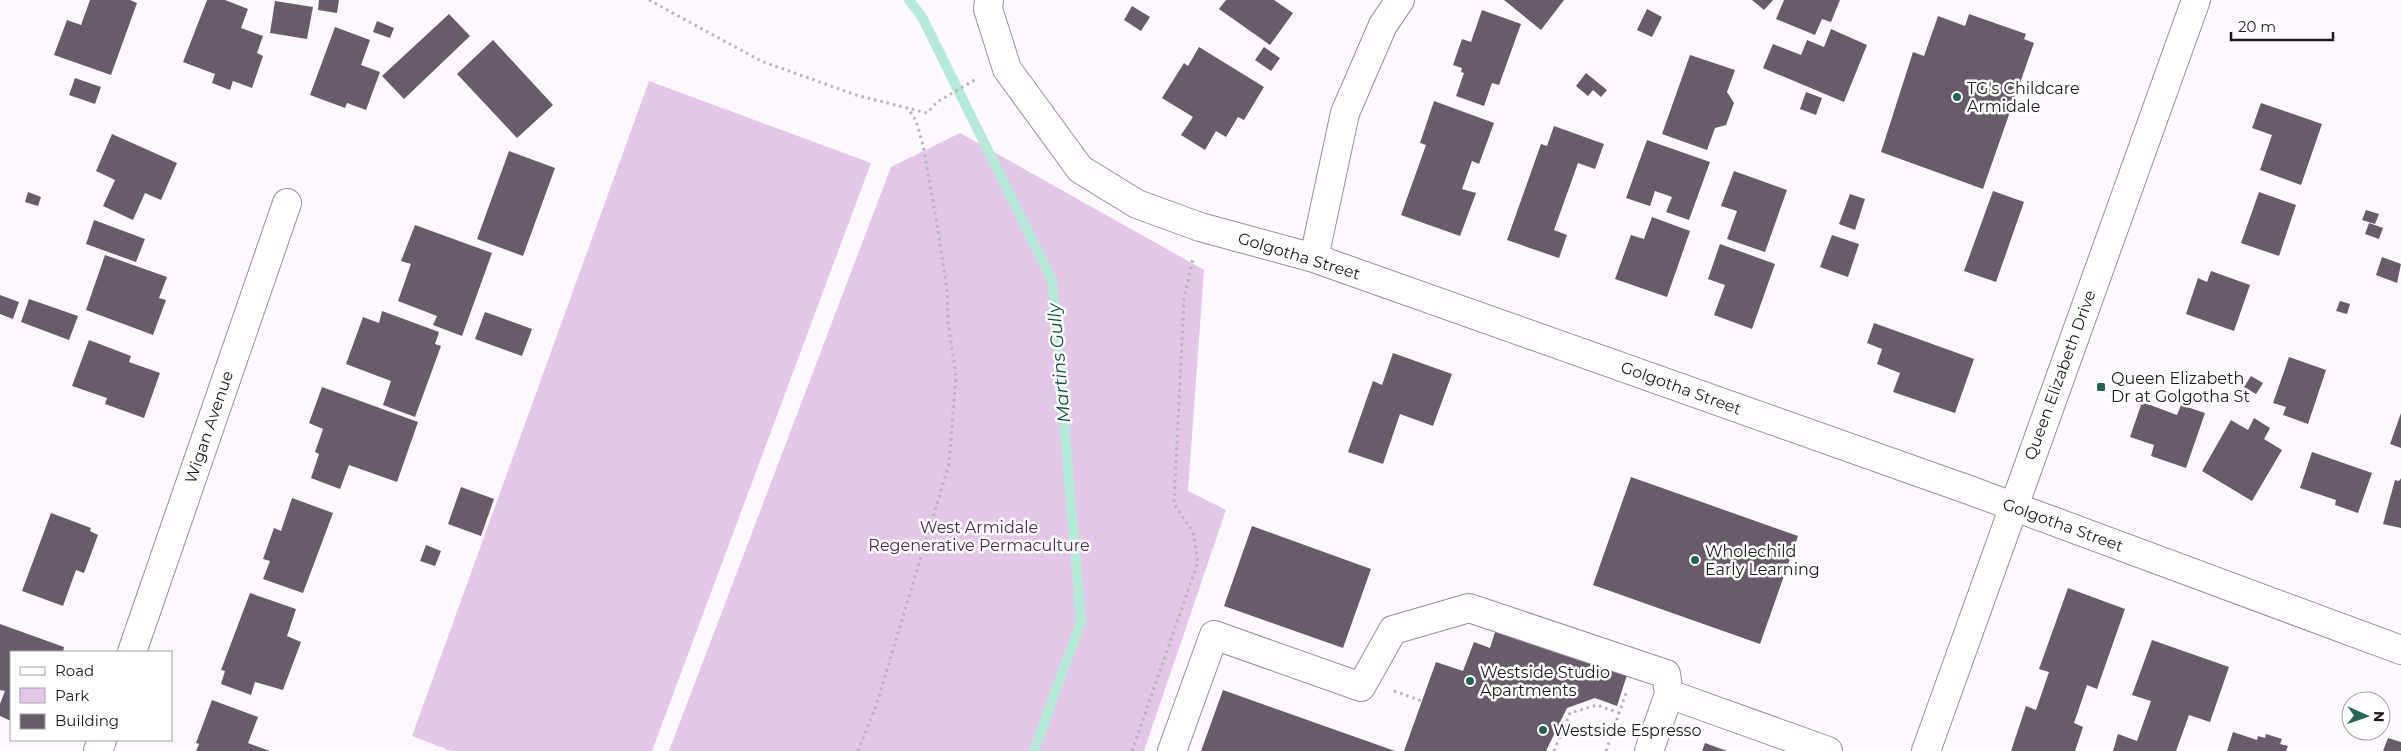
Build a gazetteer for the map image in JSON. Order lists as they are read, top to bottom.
{
  "streets": {
    "street": ["Golgotha Street", "Queen Elizabeth Drive", "Wigan Avenue"]
  },
  "crossings": [
    ["Golgotha Street", "Queen Elizabeth Drive"]
  ],
  "water": ["Martins Gully"],
  "parks": ["West Armidale Regenerative Permaculture"],
  "places": {
    "other": [
      "TG's Childcare Armidale",
      "Wholechild Early Learning",
      "Westside Studio Apartments",
      "Westside Espresso"
    ],
    "transit": ["Queen Elizabeth Dr at Golgotha St"]
  },
  "legend": ["Road", "Park", "Building"],
  "scale_bar": "20 m",
  "north": "right"
}
